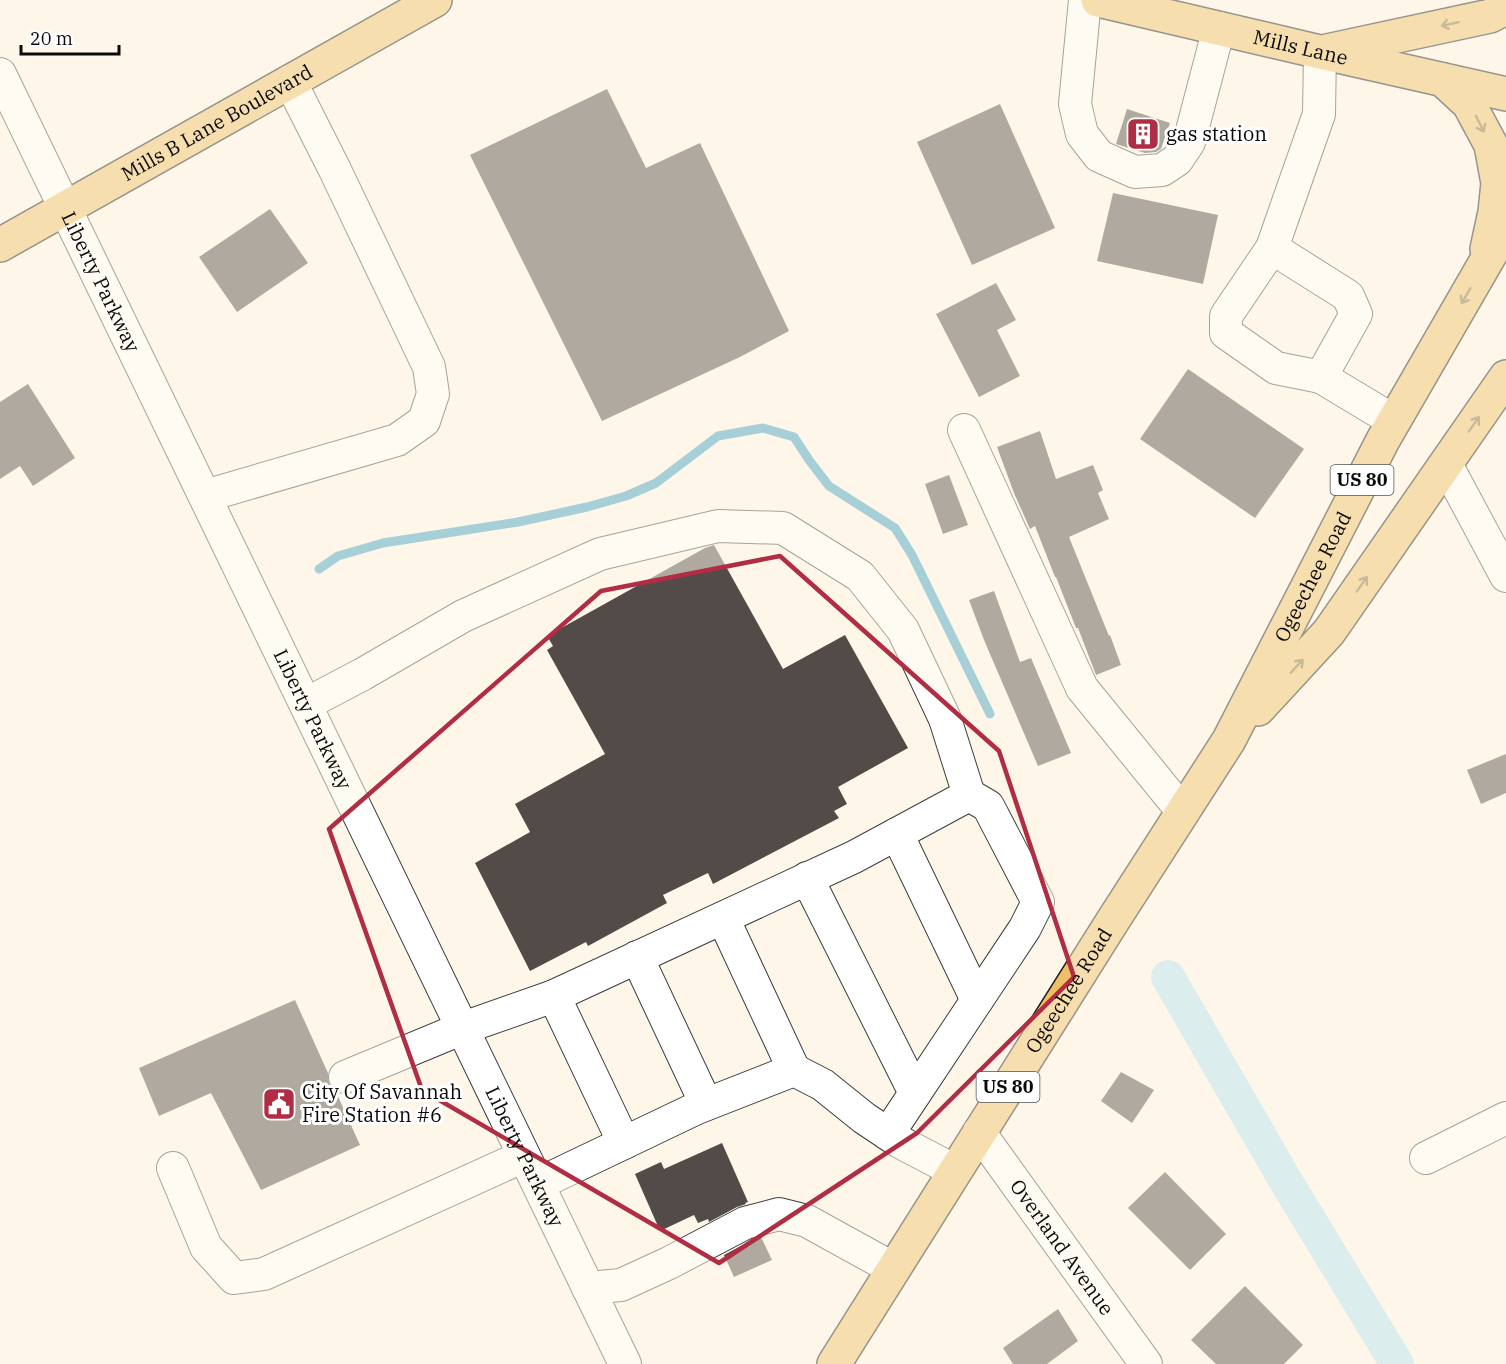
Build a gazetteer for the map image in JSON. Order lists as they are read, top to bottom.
{
  "streets": {
    "main road": [
      "Mills Lane",
      "Mills B Lane Boulevard",
      "US 80",
      "Ogeechee Road"
    ],
    "street": ["Liberty Parkway", "Overland Avenue"]
  },
  "crossings": [
    ["Mills B Lane Boulevard", "Liberty Parkway"],
    ["Ogeechee Road", "Overland Avenue"]
  ],
  "places": {
    "building": ["gas station"],
    "public building": ["City Of Savannah Fire Station #6"]
  },
  "scale_bar": "20 m"
}
